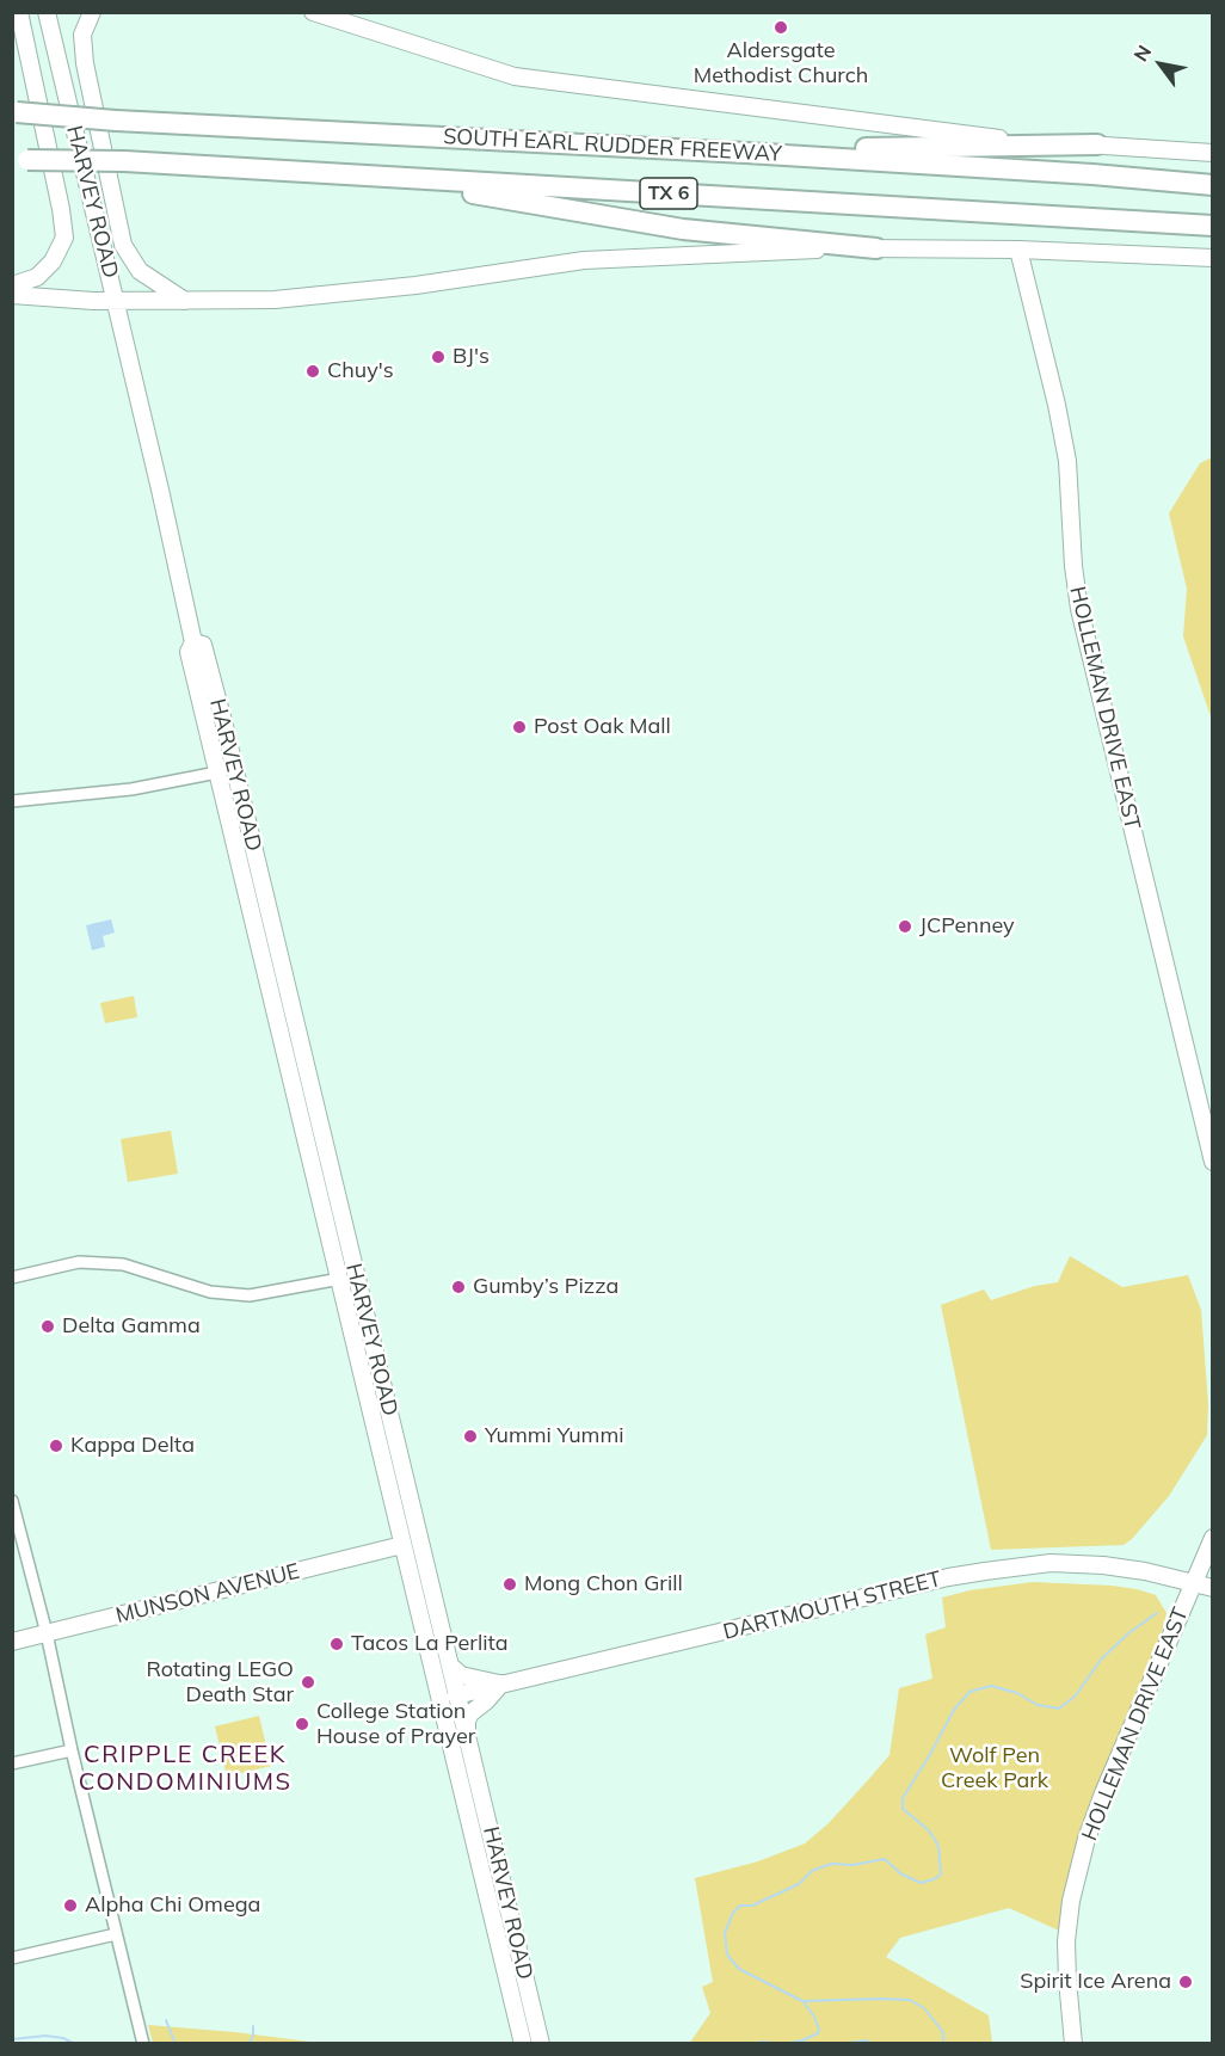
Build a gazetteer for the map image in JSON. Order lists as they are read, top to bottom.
{
  "streets": {
    "highway": ["SOUTH EARL RUDDER FREEWAY", "TX 6"],
    "main road": [
      "HARVEY ROAD",
      "HOLLEMAN DRIVE EAST",
      "MUNSON AVENUE",
      "DARTMOUTH STREET"
    ]
  },
  "crossings": [
    ["HARVEY ROAD", "MUNSON AVENUE"],
    ["HARVEY ROAD", "DARTMOUTH STREET"],
    ["HOLLEMAN DRIVE EAST", "DARTMOUTH STREET"]
  ],
  "districts": ["CRIPPLE CREEK CONDOMINIUMS"],
  "parks": ["Wolf Pen Creek Park"],
  "places": [
    "Aldersgate Methodist Church",
    "BJ's",
    "Chuy's",
    "Post Oak Mall",
    "JCPenney",
    "Gumby’s Pizza",
    "Delta Gamma",
    "Yummi Yummi",
    "Kappa Delta",
    "Mong Chon Grill",
    "Tacos La Perlita",
    "Rotating LEGO Death Star",
    "College Station House of Prayer",
    "Alpha Chi Omega",
    "Spirit Ice Arena"
  ],
  "north": "top left"
}
